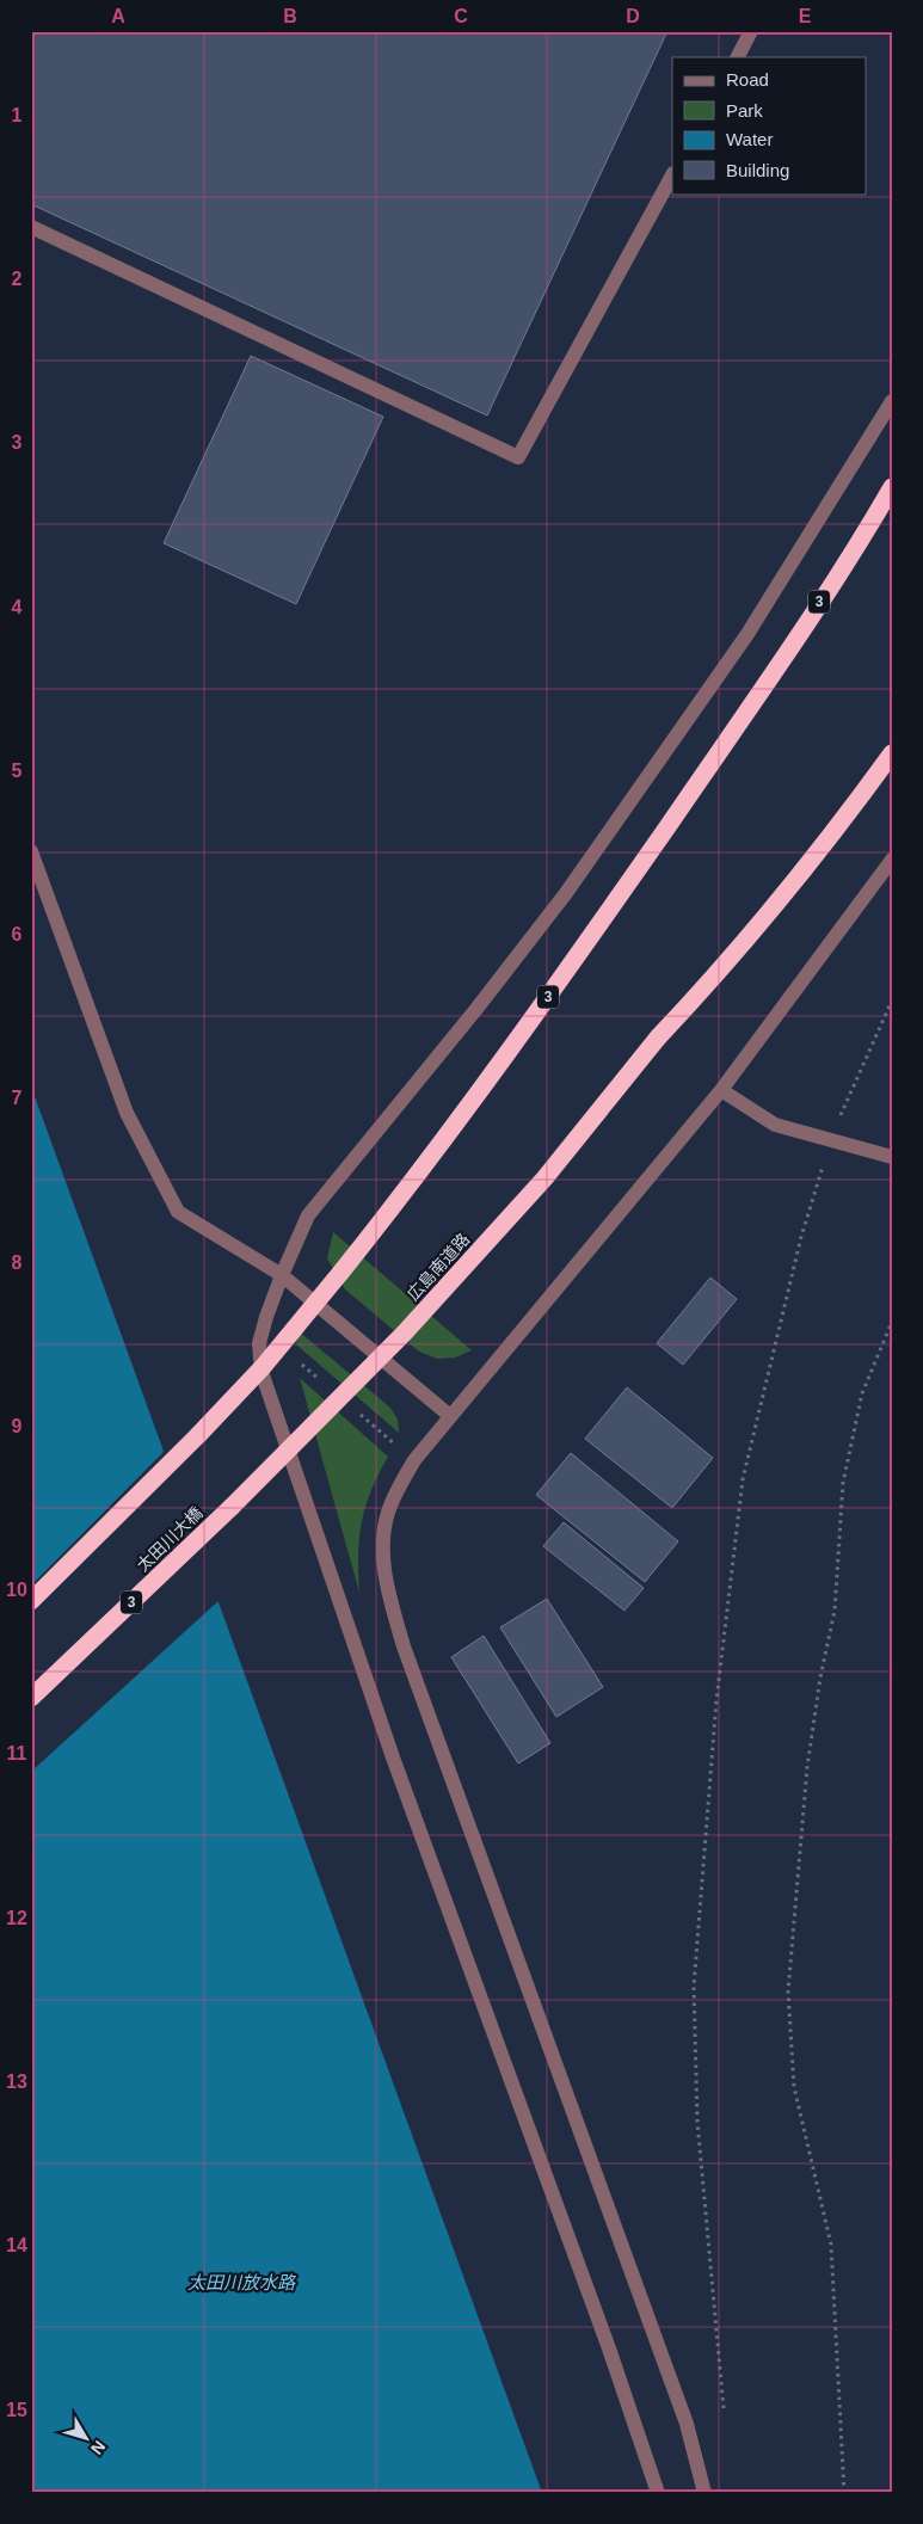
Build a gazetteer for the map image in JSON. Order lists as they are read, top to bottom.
{
  "streets": {
    "highway": ["3", "広島南道路", "太田川大橋"]
  },
  "crossings": [
    ["広島南道路", "太田川大橋"]
  ],
  "water": ["太田川放水路"],
  "legend": [
    "Road",
    "Park",
    "Water",
    "Building"
  ],
  "north": "bottom right",
  "grid": {
    "columns": [
      "A",
      "B",
      "C",
      "D",
      "E"
    ],
    "rows": [
      "1",
      "2",
      "3",
      "4",
      "5",
      "6",
      "7",
      "8",
      "9",
      "10",
      "11",
      "12",
      "13",
      "14",
      "15"
    ]
  }
}
